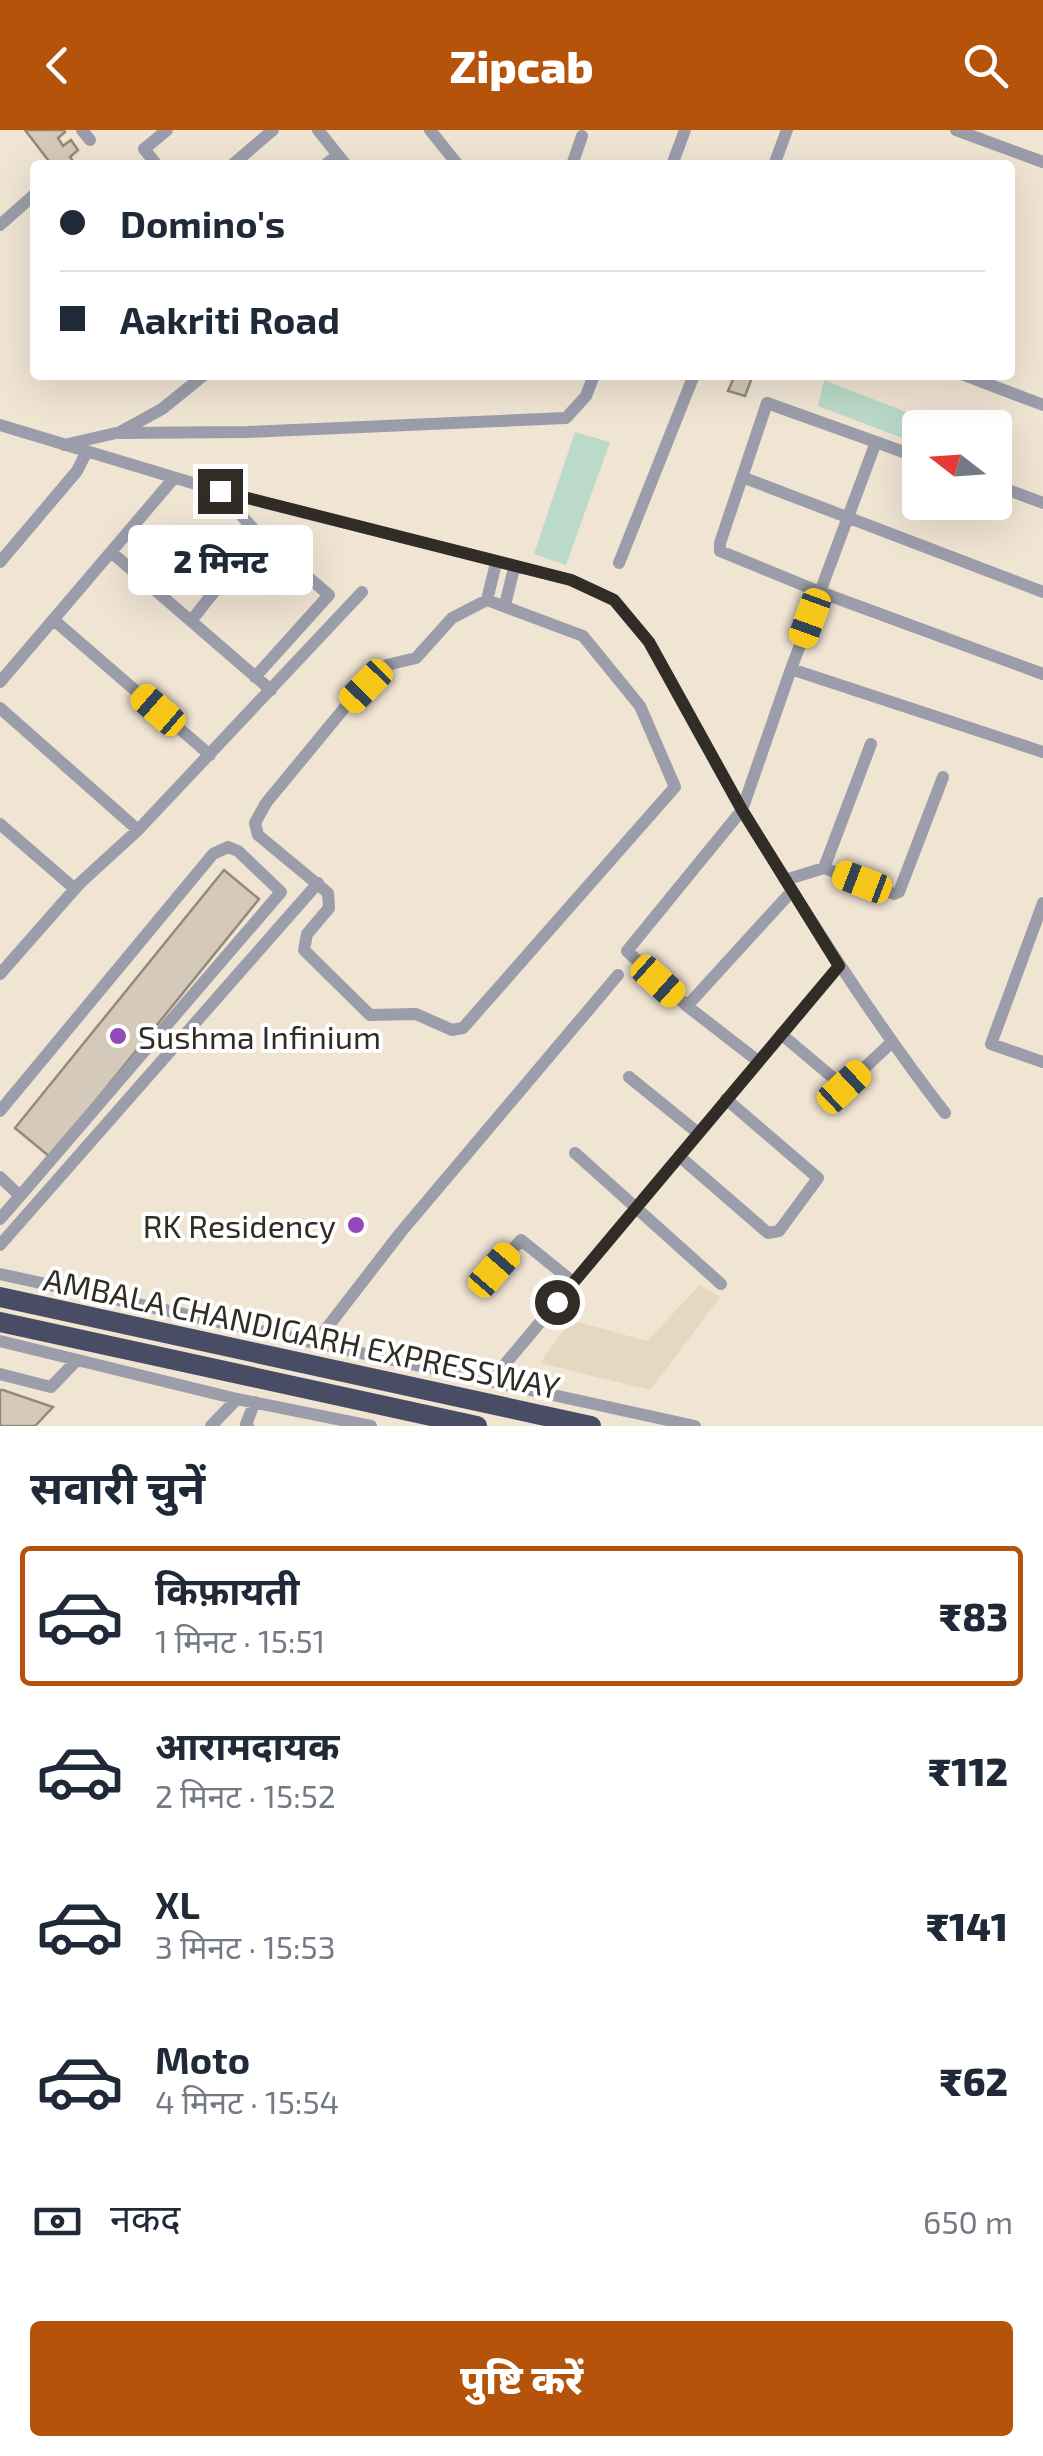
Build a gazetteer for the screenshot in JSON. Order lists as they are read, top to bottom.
{
  "streets": {
    "highway": ["AMBALA CHANDIGARH EXPRESSWAY"]
  },
  "places": ["Sushma Infinium", "RK Residency"],
  "north": "left",
  "page": {
    "header": "Zipcab",
    "banner": ["Domino's", "Aakriti Road"],
    "bubble": "2 मिनट",
    "heading": "सवारी चुनें",
    "list": [
      {
        "name": "किफ़ायती",
        "note": "1 मिनट · 15:51",
        "value": "₹83"
      },
      {
        "name": "आरामदायक",
        "note": "2 मिनट · 15:52",
        "value": "₹112"
      },
      {
        "name": "XL",
        "note": "3 मिनट · 15:53",
        "value": "₹141"
      },
      {
        "name": "Moto",
        "note": "4 मिनट · 15:54",
        "value": "₹62"
      }
    ],
    "pay": ["नकद", "650 m"],
    "buttons": "पुष्टि करें"
  }
}
